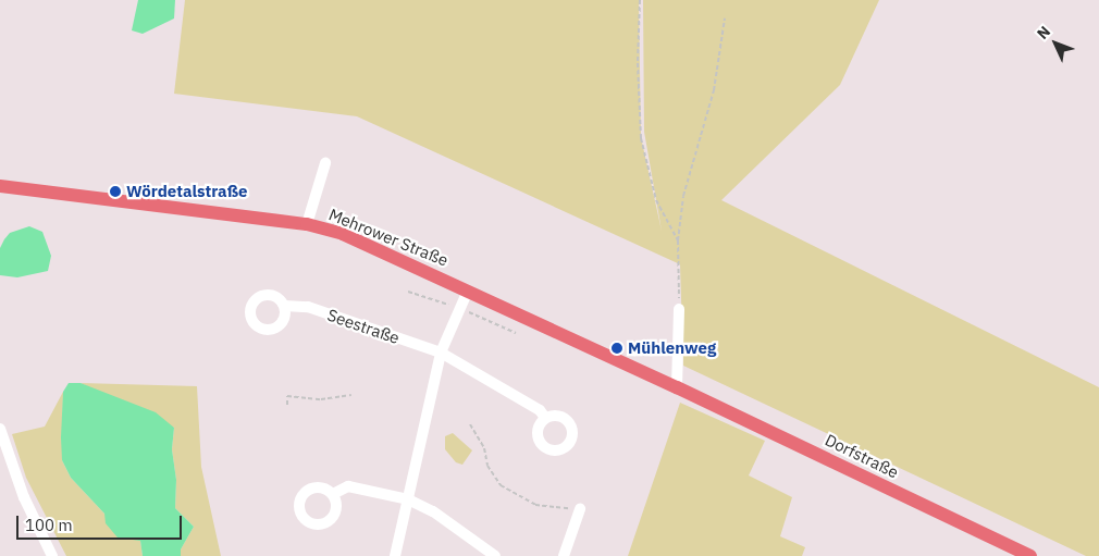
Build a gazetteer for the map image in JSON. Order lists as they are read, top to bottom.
{
  "streets": {
    "main road": ["Mehrower Straße", "Dorfstraße"],
    "street": ["Seestraße"]
  },
  "crossings": [
    ["Mehrower Straße", "Dorfstraße"]
  ],
  "places": ["Wördetalstraße", "Mühlenweg"],
  "scale_bar": "100 m",
  "north": "top left"
}
